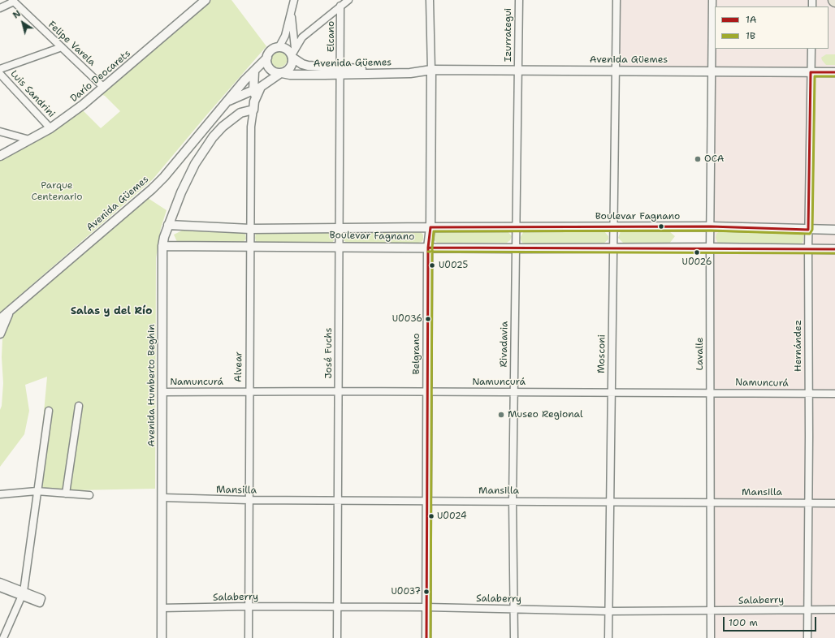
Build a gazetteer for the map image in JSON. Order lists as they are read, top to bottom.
{
  "streets": {
    "street": [
      "Izurrategui",
      "Elcano",
      "Felipe Varela",
      "Avenida Güemes",
      "Darío Deocarets",
      "Luis Sandrini",
      "Boulevar Fagnano",
      "Rivadavia",
      "Hernández",
      "José Fuchs",
      "Belgrano",
      "Mosconi",
      "Lavalle",
      "Alvear",
      "Namuncurá",
      "Avenida Humberto Beghin",
      "Mansilla",
      "Salaberry"
    ]
  },
  "crossings": [
    ["Izurrategui", "Avenida Güemes"],
    ["Izurrategui", "Rivadavia"],
    ["Elcano", "Avenida Güemes"],
    ["Elcano", "José Fuchs"],
    ["Felipe Varela", "Darío Deocarets"],
    ["Avenida Güemes", "Rivadavia"],
    ["Avenida Güemes", "Hernández"],
    ["Avenida Güemes", "José Fuchs"],
    ["Avenida Güemes", "Belgrano"],
    ["Avenida Güemes", "Mosconi"],
    ["Avenida Güemes", "Lavalle"],
    ["Avenida Güemes", "Alvear"],
    ["Darío Deocarets", "Luis Sandrini"],
    ["Boulevar Fagnano", "Rivadavia"],
    ["Boulevar Fagnano", "Hernández"],
    ["Boulevar Fagnano", "José Fuchs"],
    ["Boulevar Fagnano", "Belgrano"],
    ["Boulevar Fagnano", "Mosconi"],
    ["Boulevar Fagnano", "Lavalle"],
    ["Boulevar Fagnano", "Alvear"],
    ["Boulevar Fagnano", "Avenida Humberto Beghin"],
    ["Rivadavia", "Namuncurá"],
    ["Rivadavia", "Mansilla"],
    ["Rivadavia", "Salaberry"],
    ["Hernández", "Namuncurá"],
    ["Hernández", "Mansilla"],
    ["Hernández", "Salaberry"],
    ["José Fuchs", "Namuncurá"],
    ["José Fuchs", "Mansilla"],
    ["José Fuchs", "Salaberry"],
    ["Belgrano", "Namuncurá"],
    ["Belgrano", "Mansilla"],
    ["Belgrano", "Salaberry"],
    ["Mosconi", "Namuncurá"],
    ["Mosconi", "Mansilla"],
    ["Mosconi", "Salaberry"],
    ["Lavalle", "Namuncurá"],
    ["Lavalle", "Mansilla"],
    ["Lavalle", "Salaberry"],
    ["Alvear", "Namuncurá"],
    ["Alvear", "Avenida Humberto Beghin"],
    ["Alvear", "Mansilla"],
    ["Alvear", "Salaberry"],
    ["Namuncurá", "Avenida Humberto Beghin"],
    ["Avenida Humberto Beghin", "Mansilla"],
    ["Avenida Humberto Beghin", "Salaberry"]
  ],
  "districts": ["Salas y del Río"],
  "parks": ["Parque Centenario"],
  "places": [
    "OCA",
    "U0026",
    "U0025",
    "U0036",
    "Museo Regional",
    "U0024",
    "U0037"
  ],
  "lines": ["transit line 1A", "transit line 1B"],
  "legend": ["1A", "1B"],
  "scale_bar": "100 m",
  "north": "top left"
}
